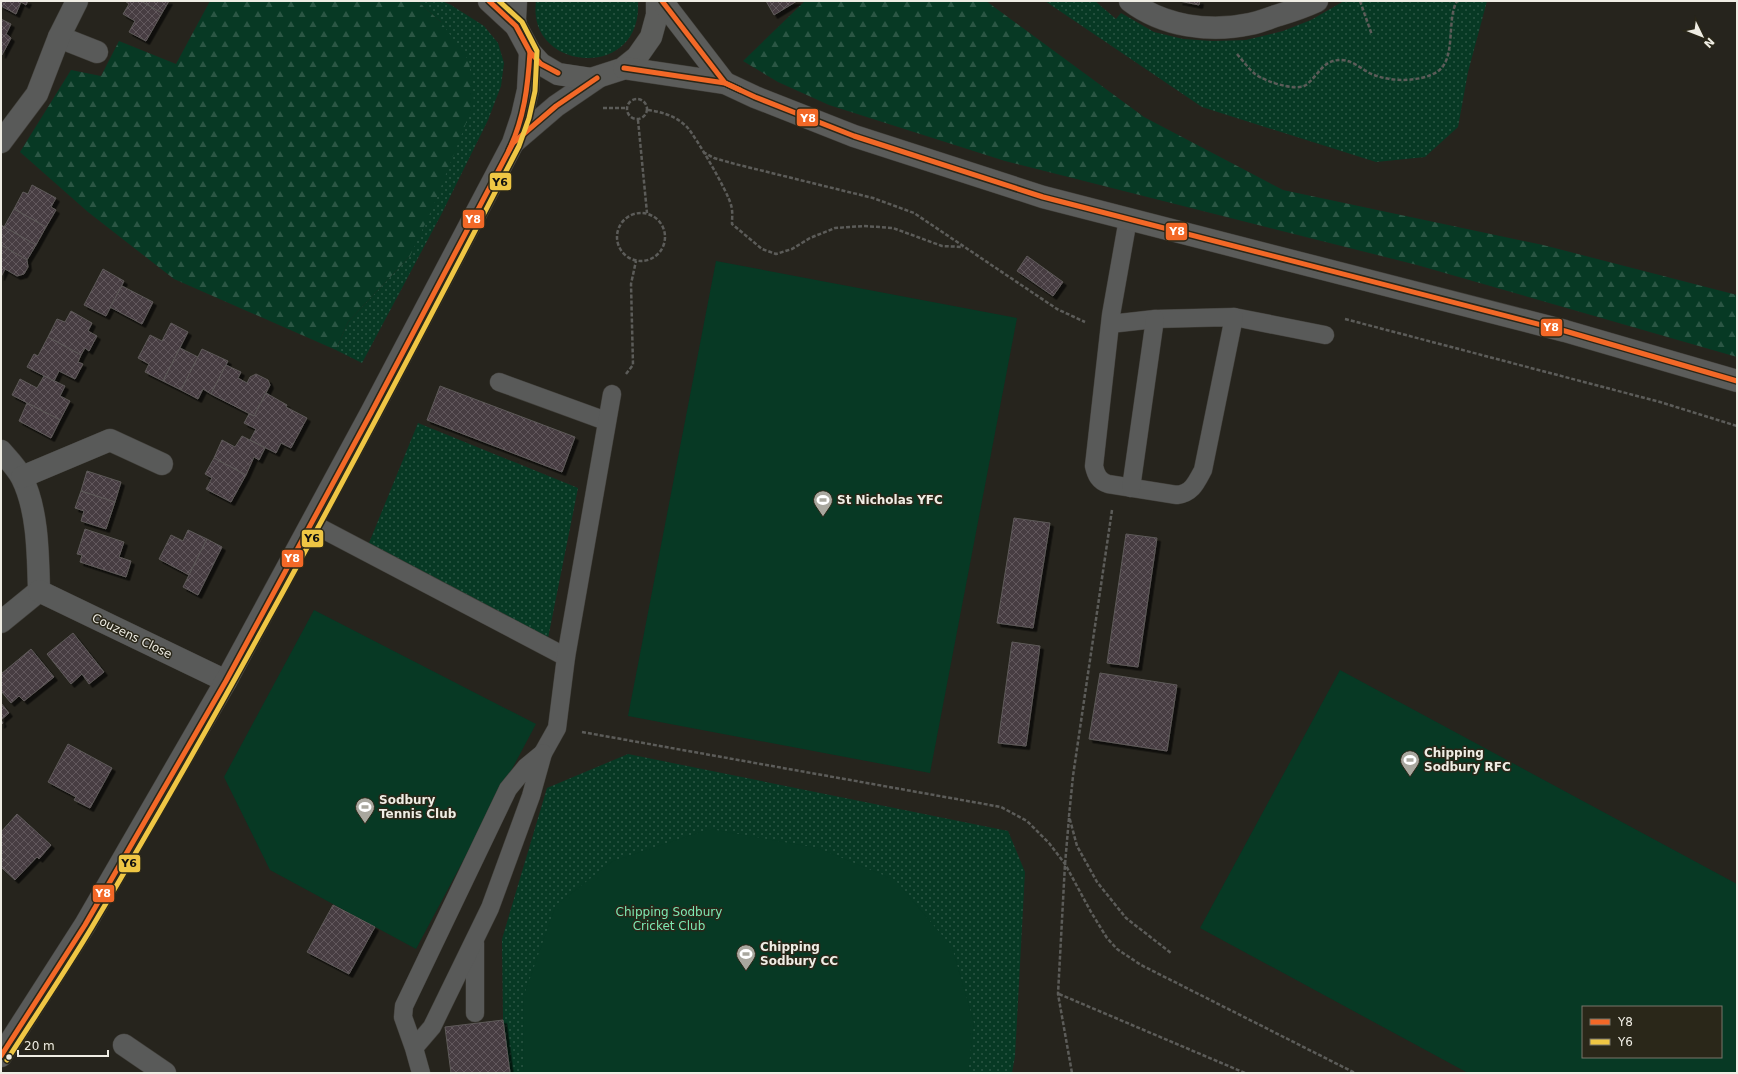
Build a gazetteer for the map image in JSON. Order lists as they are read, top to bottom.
{
  "streets": {
    "street": ["Couzens Close"]
  },
  "parks": ["Chipping Sodbury Cricket Club"],
  "places": {
    "sports": [
      "St Nicholas YFC",
      "Chipping Sodbury RFC",
      "Sodbury Tennis Club",
      "Chipping Sodbury CC"
    ]
  },
  "lines": ["transit line Y8", "transit line Y6"],
  "legend": ["Y8", "Y6"],
  "scale_bar": "20 m",
  "north": "bottom right"
}
